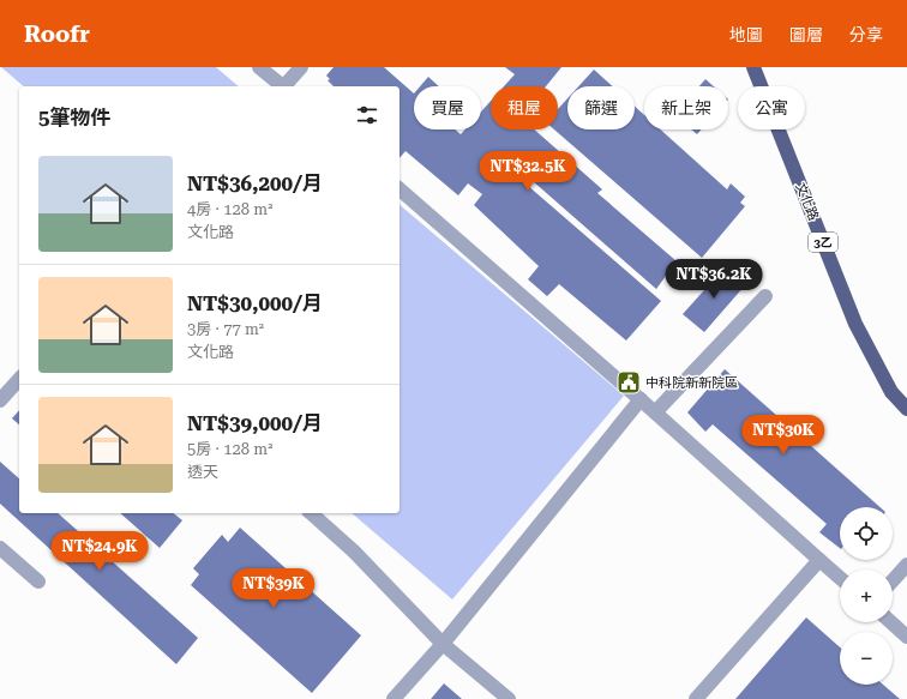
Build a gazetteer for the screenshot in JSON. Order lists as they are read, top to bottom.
{
  "streets": {
    "main road": ["文化路", "3乙"]
  },
  "places": {
    "public building": ["中科院新新院區"]
  },
  "page": {
    "header": "Roofr",
    "nav": ["地圖", "圖層", "分享"],
    "chip": [
      "買屋",
      "租屋",
      "篩選",
      "新上架",
      "公寓"
    ],
    "heading": "5筆物件",
    "list": [
      {
        "name": "NT$36,200/月",
        "note": "4房 · 128 m² · 文化路"
      },
      {
        "name": "NT$30,000/月",
        "note": "3房 · 77 m² · 文化路"
      },
      {
        "name": "NT$39,000/月",
        "note": "5房 · 128 m² · 透天"
      }
    ],
    "price": [
      "NT$32.5K",
      "NT$36.2K",
      "NT$30K",
      "NT$24.9K",
      "NT$39K"
    ],
    "map_buttons": ["+", "−"]
  }
}
